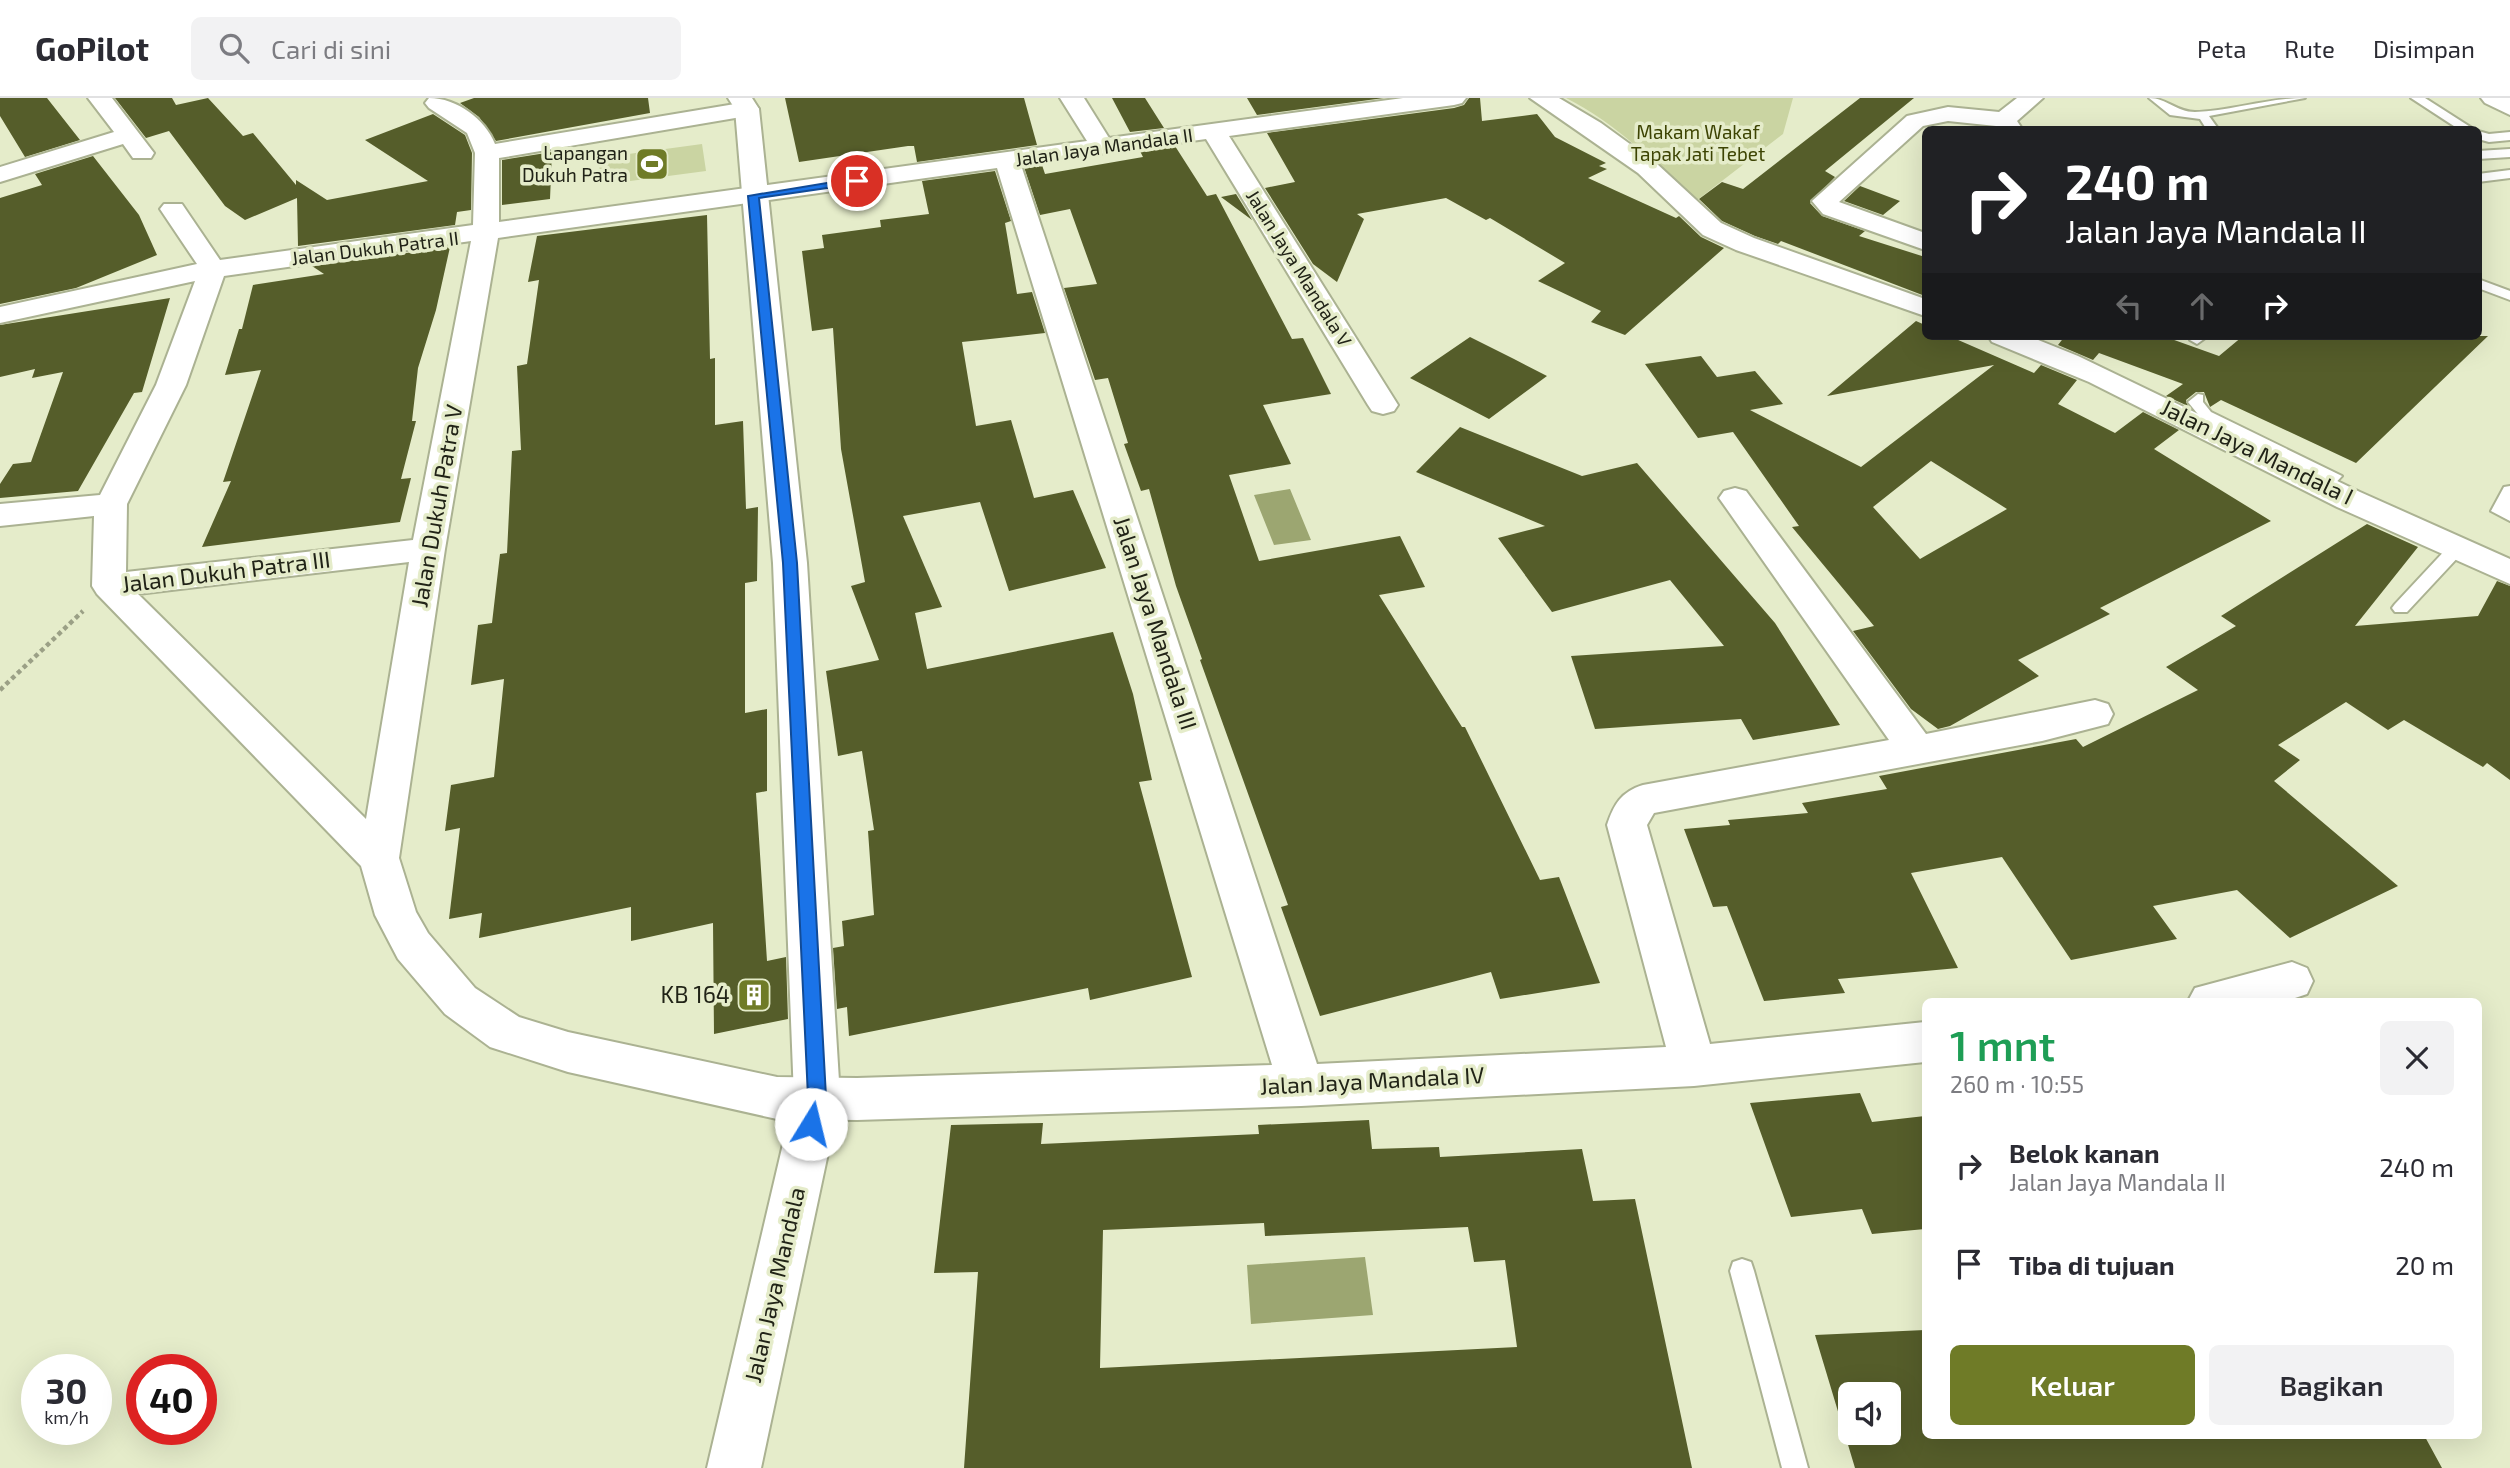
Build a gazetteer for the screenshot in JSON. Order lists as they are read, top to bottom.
{
  "streets": {
    "main road": [
      "Jalan Jaya Mandala II",
      "Jalan Dukuh Patra II",
      "Jalan Jaya Mandala V",
      "Jalan Jaya Mandala I",
      "Jalan Dukuh Patra V",
      "Jalan Dukuh Patra III",
      "Jalan Jaya Mandala III",
      "Jalan Jaya Mandala IV",
      "Jalan Jaya Mandala"
    ]
  },
  "crossings": [
    ["Jalan Jaya Mandala II", "Jalan Dukuh Patra II"],
    ["Jalan Jaya Mandala II", "Jalan Jaya Mandala V"],
    ["Jalan Jaya Mandala II", "Jalan Jaya Mandala III"],
    ["Jalan Jaya Mandala II", "Jalan Jaya Mandala"],
    ["Jalan Dukuh Patra II", "Jalan Dukuh Patra V"],
    ["Jalan Dukuh Patra II", "Jalan Dukuh Patra III"],
    ["Jalan Dukuh Patra II", "Jalan Jaya Mandala"],
    ["Jalan Dukuh Patra V", "Jalan Dukuh Patra III"],
    ["Jalan Dukuh Patra V", "Jalan Jaya Mandala IV"],
    ["Jalan Jaya Mandala III", "Jalan Jaya Mandala IV"],
    ["Jalan Jaya Mandala IV", "Jalan Jaya Mandala"]
  ],
  "parks": ["Makam Wakaf Tapak Jati Tebet"],
  "places": {
    "sports": ["Lapangan Dukuh Patra"],
    "building": ["KB 164"]
  },
  "page": {
    "header": "GoPilot",
    "search": "Cari di sini",
    "nav": ["Peta", "Rute", "Disimpan"],
    "turn": ["240 m", "Jalan Jaya Mandala II"],
    "heading": ["1 mnt", "260 m · 10:55"],
    "list": [
      {
        "name": "Belok kanan",
        "note": "Jalan Jaya Mandala II",
        "value": "240 m"
      },
      {
        "name": "Tiba di tujuan",
        "value": "20 m"
      }
    ],
    "buttons": ["Keluar", "Bagikan"],
    "speed": "30 km/h",
    "limit": "40"
  }
}
